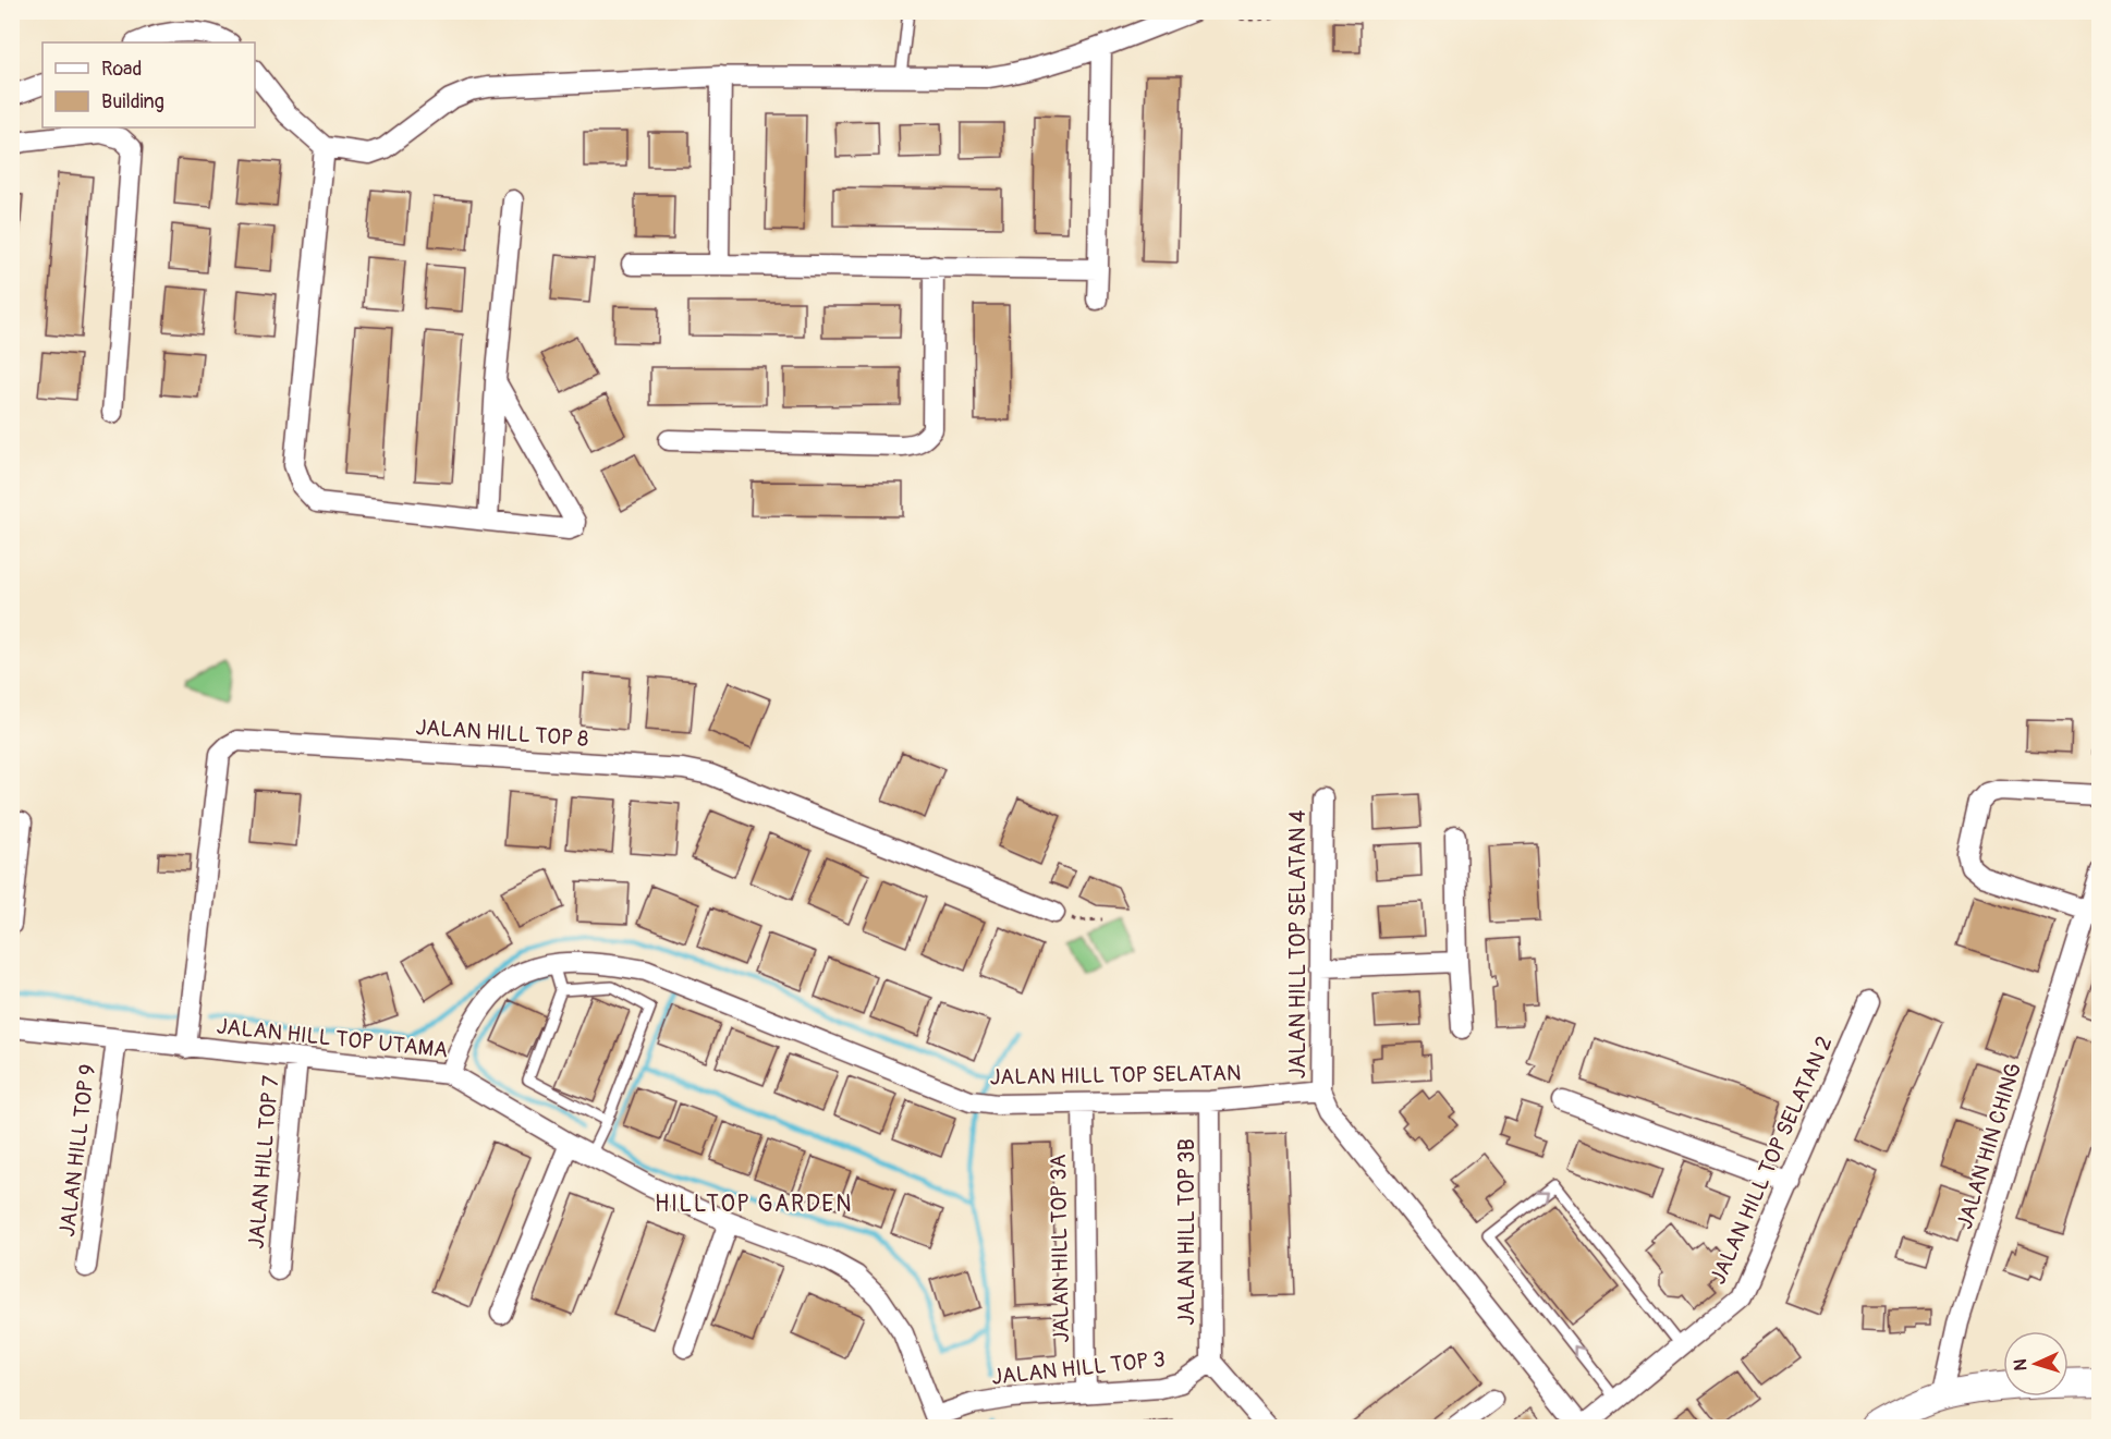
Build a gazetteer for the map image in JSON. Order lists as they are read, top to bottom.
{
  "streets": {
    "street": [
      "JALAN HILL TOP 8",
      "JALAN HILL TOP SELATAN 4",
      "JALAN HILL TOP UTAMA",
      "JALAN HILL TOP SELATAN",
      "JALAN HIN CHING",
      "JALAN HILL TOP 9",
      "JALAN HILL TOP SELATAN 2",
      "JALAN HILL TOP 7",
      "JALAN HILL TOP 3B",
      "JALAN HILL TOP 3A",
      "JALAN HILL TOP 3"
    ]
  },
  "crossings": [
    ["JALAN HILL TOP 8", "JALAN HILL TOP UTAMA"],
    ["JALAN HILL TOP SELATAN 4", "JALAN HILL TOP SELATAN"],
    ["JALAN HILL TOP UTAMA", "JALAN HILL TOP SELATAN"],
    ["JALAN HILL TOP UTAMA", "JALAN HILL TOP 9"],
    ["JALAN HILL TOP UTAMA", "JALAN HILL TOP 7"],
    ["JALAN HILL TOP UTAMA", "JALAN HILL TOP 3"],
    ["JALAN HILL TOP SELATAN", "JALAN HILL TOP 3B"],
    ["JALAN HILL TOP SELATAN", "JALAN HILL TOP 3A"],
    ["JALAN HILL TOP 3B", "JALAN HILL TOP 3"],
    ["JALAN HILL TOP 3A", "JALAN HILL TOP 3"]
  ],
  "districts": ["HILLTOP GARDEN"],
  "legend": ["Road", "Building"],
  "north": "left"
}
